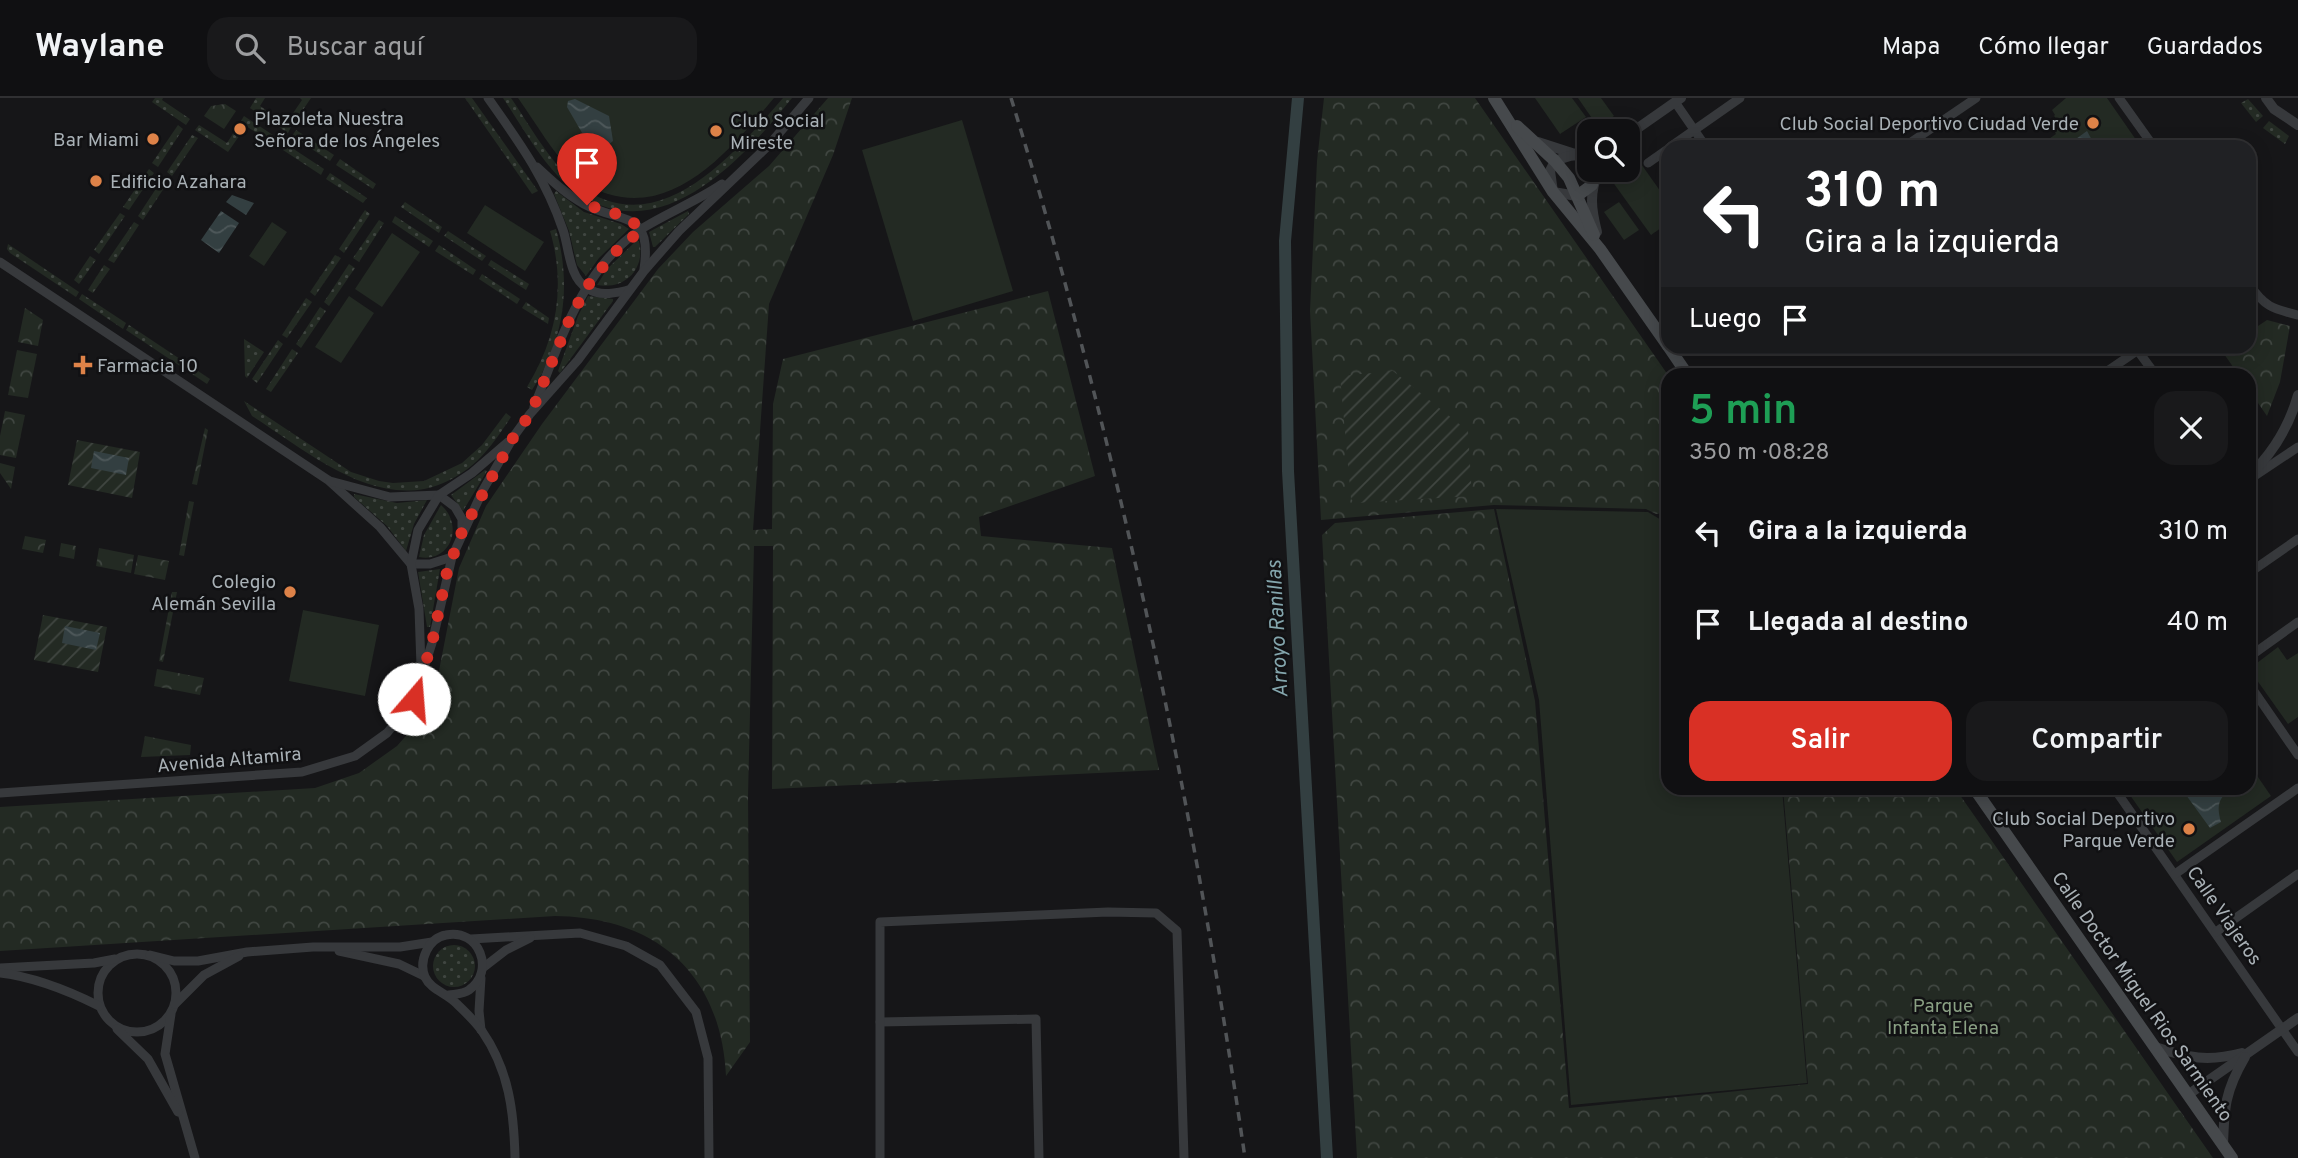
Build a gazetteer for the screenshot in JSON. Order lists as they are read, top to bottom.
{
  "streets": {
    "main road": ["Calle Doctor Miguel Rios Sarmiento"],
    "street": ["Avenida Altamira", "Calle Viajeros"]
  },
  "water": ["Arroyo Ranillas"],
  "parks": ["Parque Infanta Elena"],
  "places": {
    "other": [
      "Club Social Deportivo Ciudad Verde",
      "Plazoleta Nuestra Señora de los Ángeles",
      "Club Social Mireste",
      "Bar Miami",
      "Edificio Azahara",
      "Colegio Alemán Sevilla",
      "Club Social Deportivo Parque Verde"
    ],
    "health": ["Farmacia 10"]
  },
  "page": {
    "header": "Waylane",
    "search": "Buscar aquí",
    "nav": ["Mapa", "Cómo llegar", "Guardados"],
    "turn": ["310 m", "Gira a la izquierda"],
    "then": "Luego",
    "heading": ["5 min", "350 m · 08:28"],
    "list": [
      {
        "name": "Gira a la izquierda",
        "value": "310 m"
      },
      {
        "name": "Llegada al destino",
        "value": "40 m"
      }
    ],
    "buttons": ["Salir", "Compartir"]
  }
}
